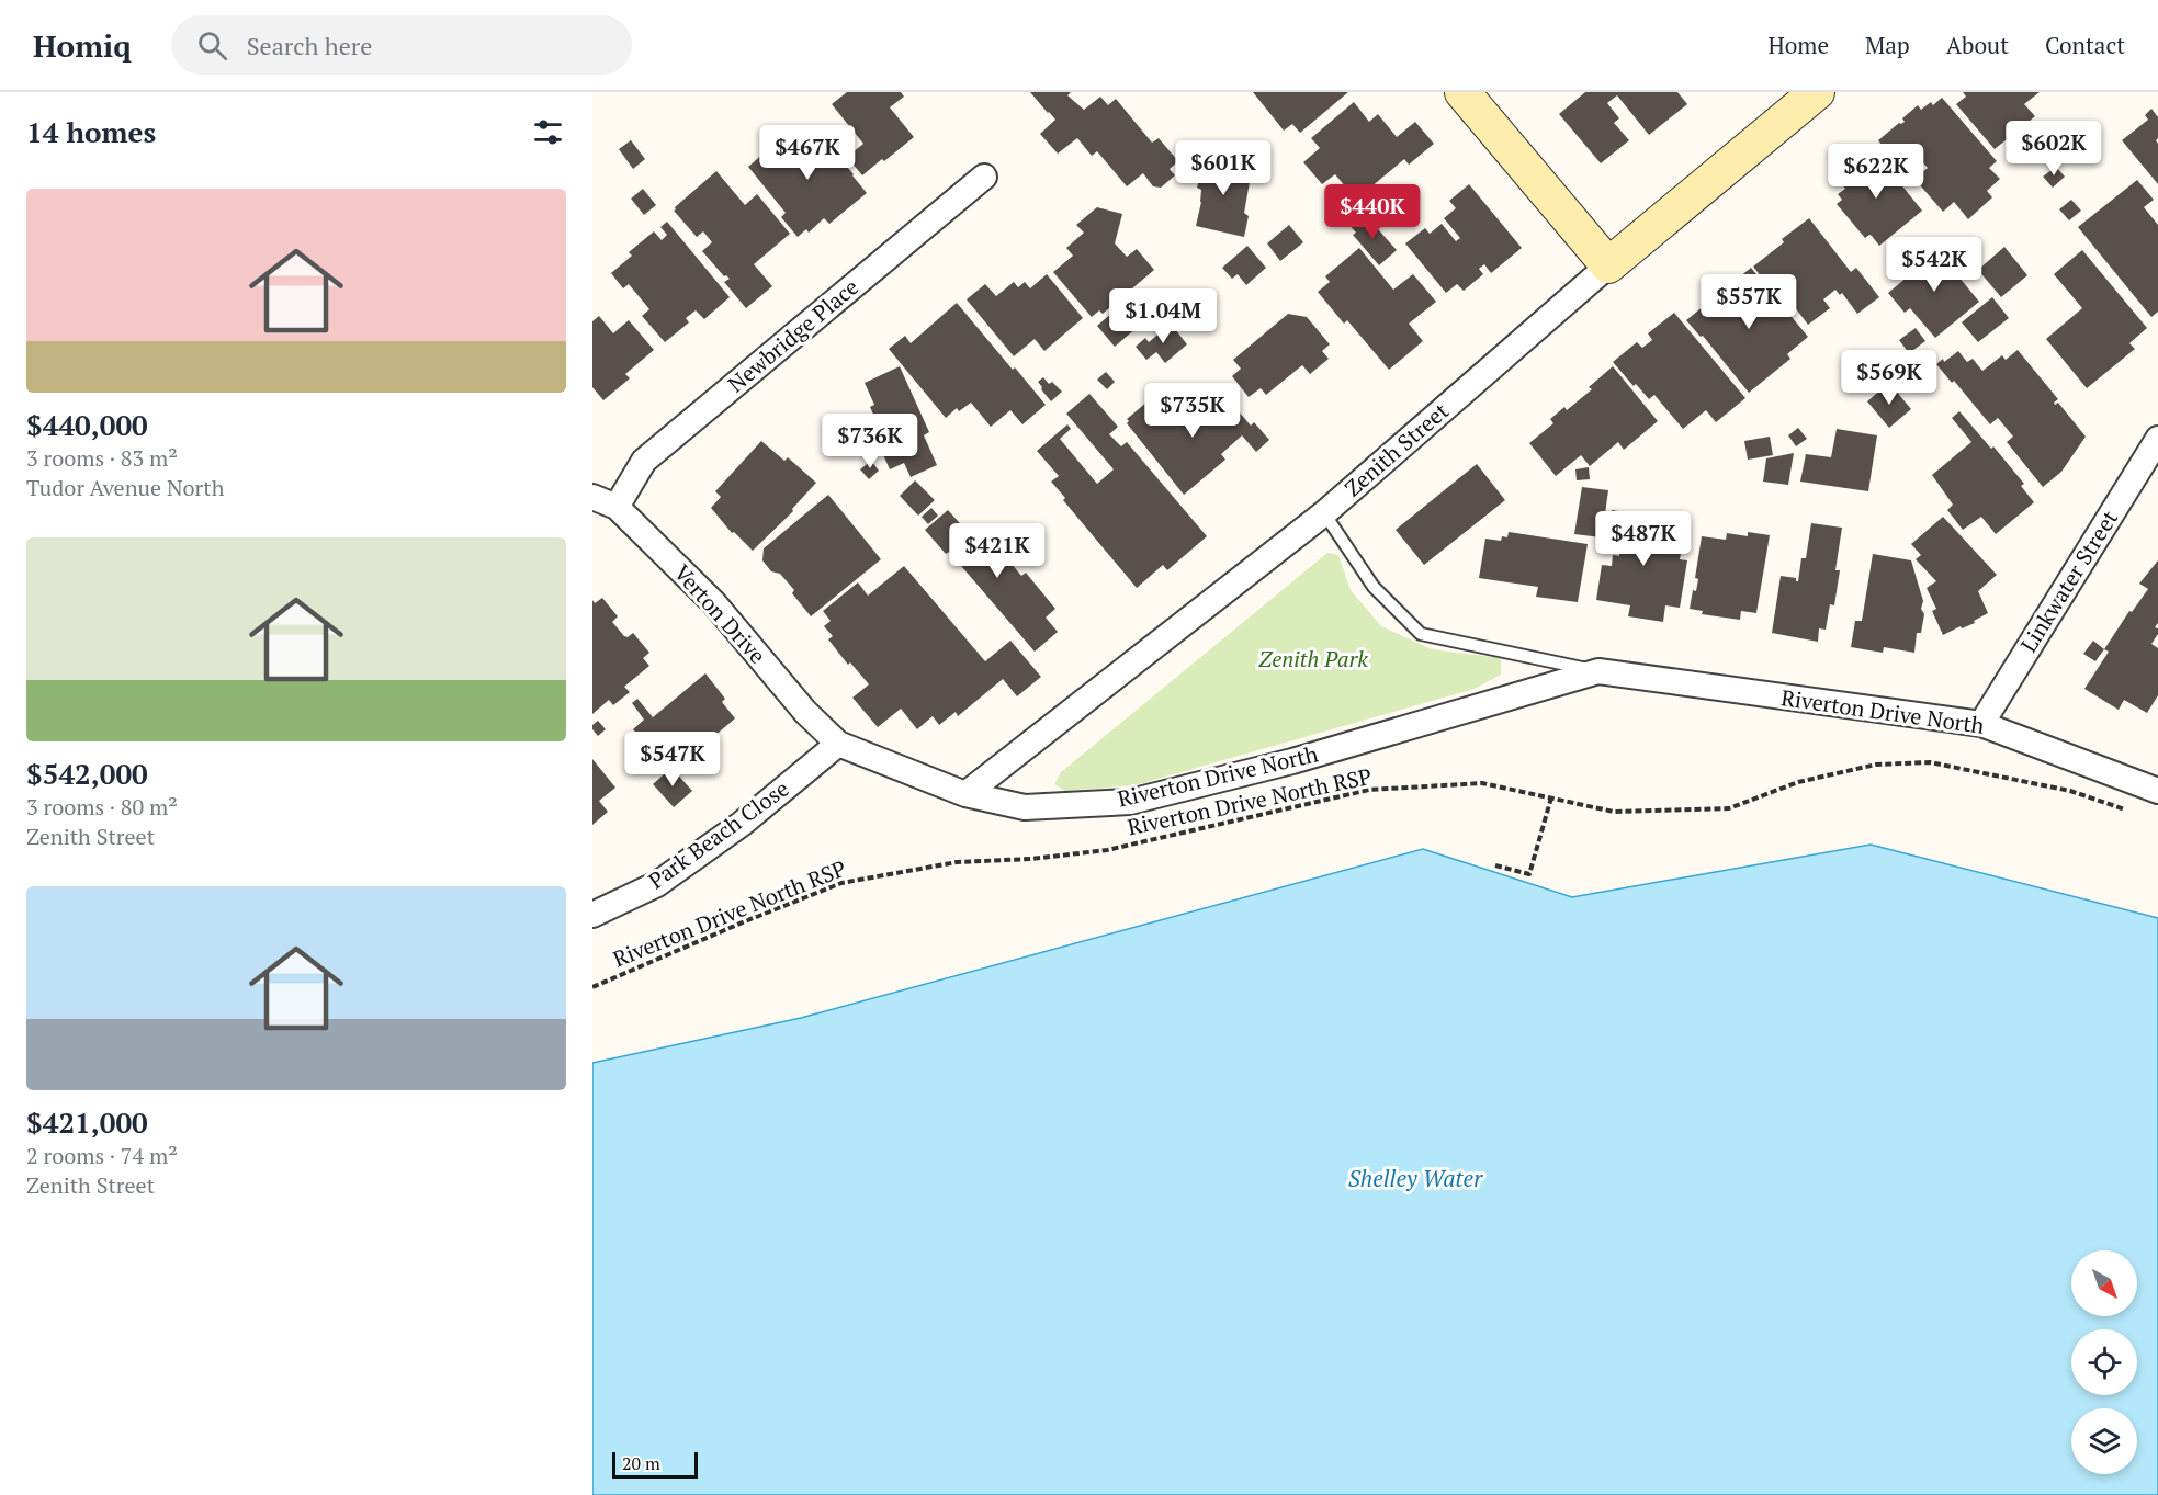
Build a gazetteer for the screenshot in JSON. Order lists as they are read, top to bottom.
{
  "streets": {
    "street": [
      "Newbridge Place",
      "Zenith Street",
      "Linkwater Street",
      "Verton Drive",
      "Riverton Drive North",
      "Park Beach Close"
    ],
    "path": ["Riverton Drive North RSP"]
  },
  "crossings": [
    ["Newbridge Place", "Verton Drive"],
    ["Zenith Street", "Riverton Drive North"],
    ["Linkwater Street", "Riverton Drive North"],
    ["Verton Drive", "Riverton Drive North"],
    ["Verton Drive", "Park Beach Close"],
    ["Riverton Drive North", "Park Beach Close"]
  ],
  "water": ["Shelley Water"],
  "parks": ["Zenith Park"],
  "scale_bar": "20 m",
  "north": "bottom right",
  "page": {
    "header": "Homiq",
    "search": "Search here",
    "nav": [
      "Home",
      "Map",
      "About",
      "Contact"
    ],
    "heading": "14 homes",
    "price": [
      "$602K",
      "$467K",
      "$601K",
      "$622K",
      "$440K",
      "$542K",
      "$557K",
      "$1.04M",
      "$569K",
      "$735K",
      "$736K",
      "$487K",
      "$421K",
      "$547K"
    ],
    "list": [
      {
        "name": "$440,000",
        "note": "3 rooms · 83 m² · Tudor Avenue North"
      },
      {
        "name": "$542,000",
        "note": "3 rooms · 80 m² · Zenith Street"
      },
      {
        "name": "$421,000",
        "note": "2 rooms · 74 m² · Zenith Street"
      }
    ],
    "scale": "20 m"
  }
}
